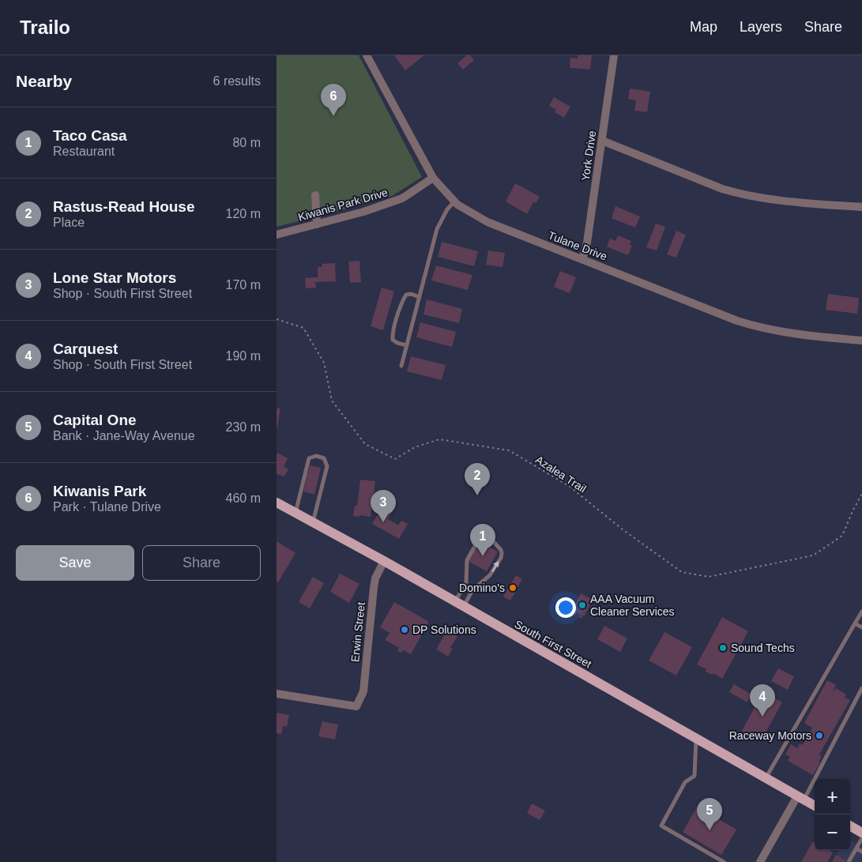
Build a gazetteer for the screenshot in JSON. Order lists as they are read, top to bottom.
{
  "streets": {
    "main road": ["South First Street"],
    "street": [
      "York Drive",
      "Kiwanis Park Drive",
      "Tulane Drive",
      "Erwin Street"
    ],
    "path": ["Azalea Trail"]
  },
  "crossings": [
    ["York Drive", "Tulane Drive"],
    ["Kiwanis Park Drive", "Tulane Drive"],
    ["Erwin Street", "South First Street"]
  ],
  "places": [
    "Domino's",
    "AAA Vacuum Cleaner Services",
    "DP Solutions",
    "Sound Techs",
    "Raceway Motors"
  ],
  "page": {
    "header": "Trailo",
    "nav": ["Map", "Layers", "Share"],
    "heading": ["Nearby", "6 results"],
    "pins": [
      "6",
      "2",
      "3",
      "1",
      "4",
      "5"
    ],
    "list": [
      {
        "mark": "1",
        "name": "Taco Casa",
        "note": "Restaurant",
        "value": "80 m"
      },
      {
        "mark": "2",
        "name": "Rastus-Read House",
        "note": "Place",
        "value": "120 m"
      },
      {
        "mark": "3",
        "name": "Lone Star Motors",
        "note": "Shop · South First Street",
        "value": "170 m"
      },
      {
        "mark": "4",
        "name": "Carquest",
        "note": "Shop · South First Street",
        "value": "190 m"
      },
      {
        "mark": "5",
        "name": "Capital One",
        "note": "Bank · Jane-Way Avenue",
        "value": "230 m"
      },
      {
        "mark": "6",
        "name": "Kiwanis Park",
        "note": "Park · Tulane Drive",
        "value": "460 m"
      }
    ],
    "buttons": ["Save", "Share"],
    "map_buttons": ["+", "−"]
  }
}
